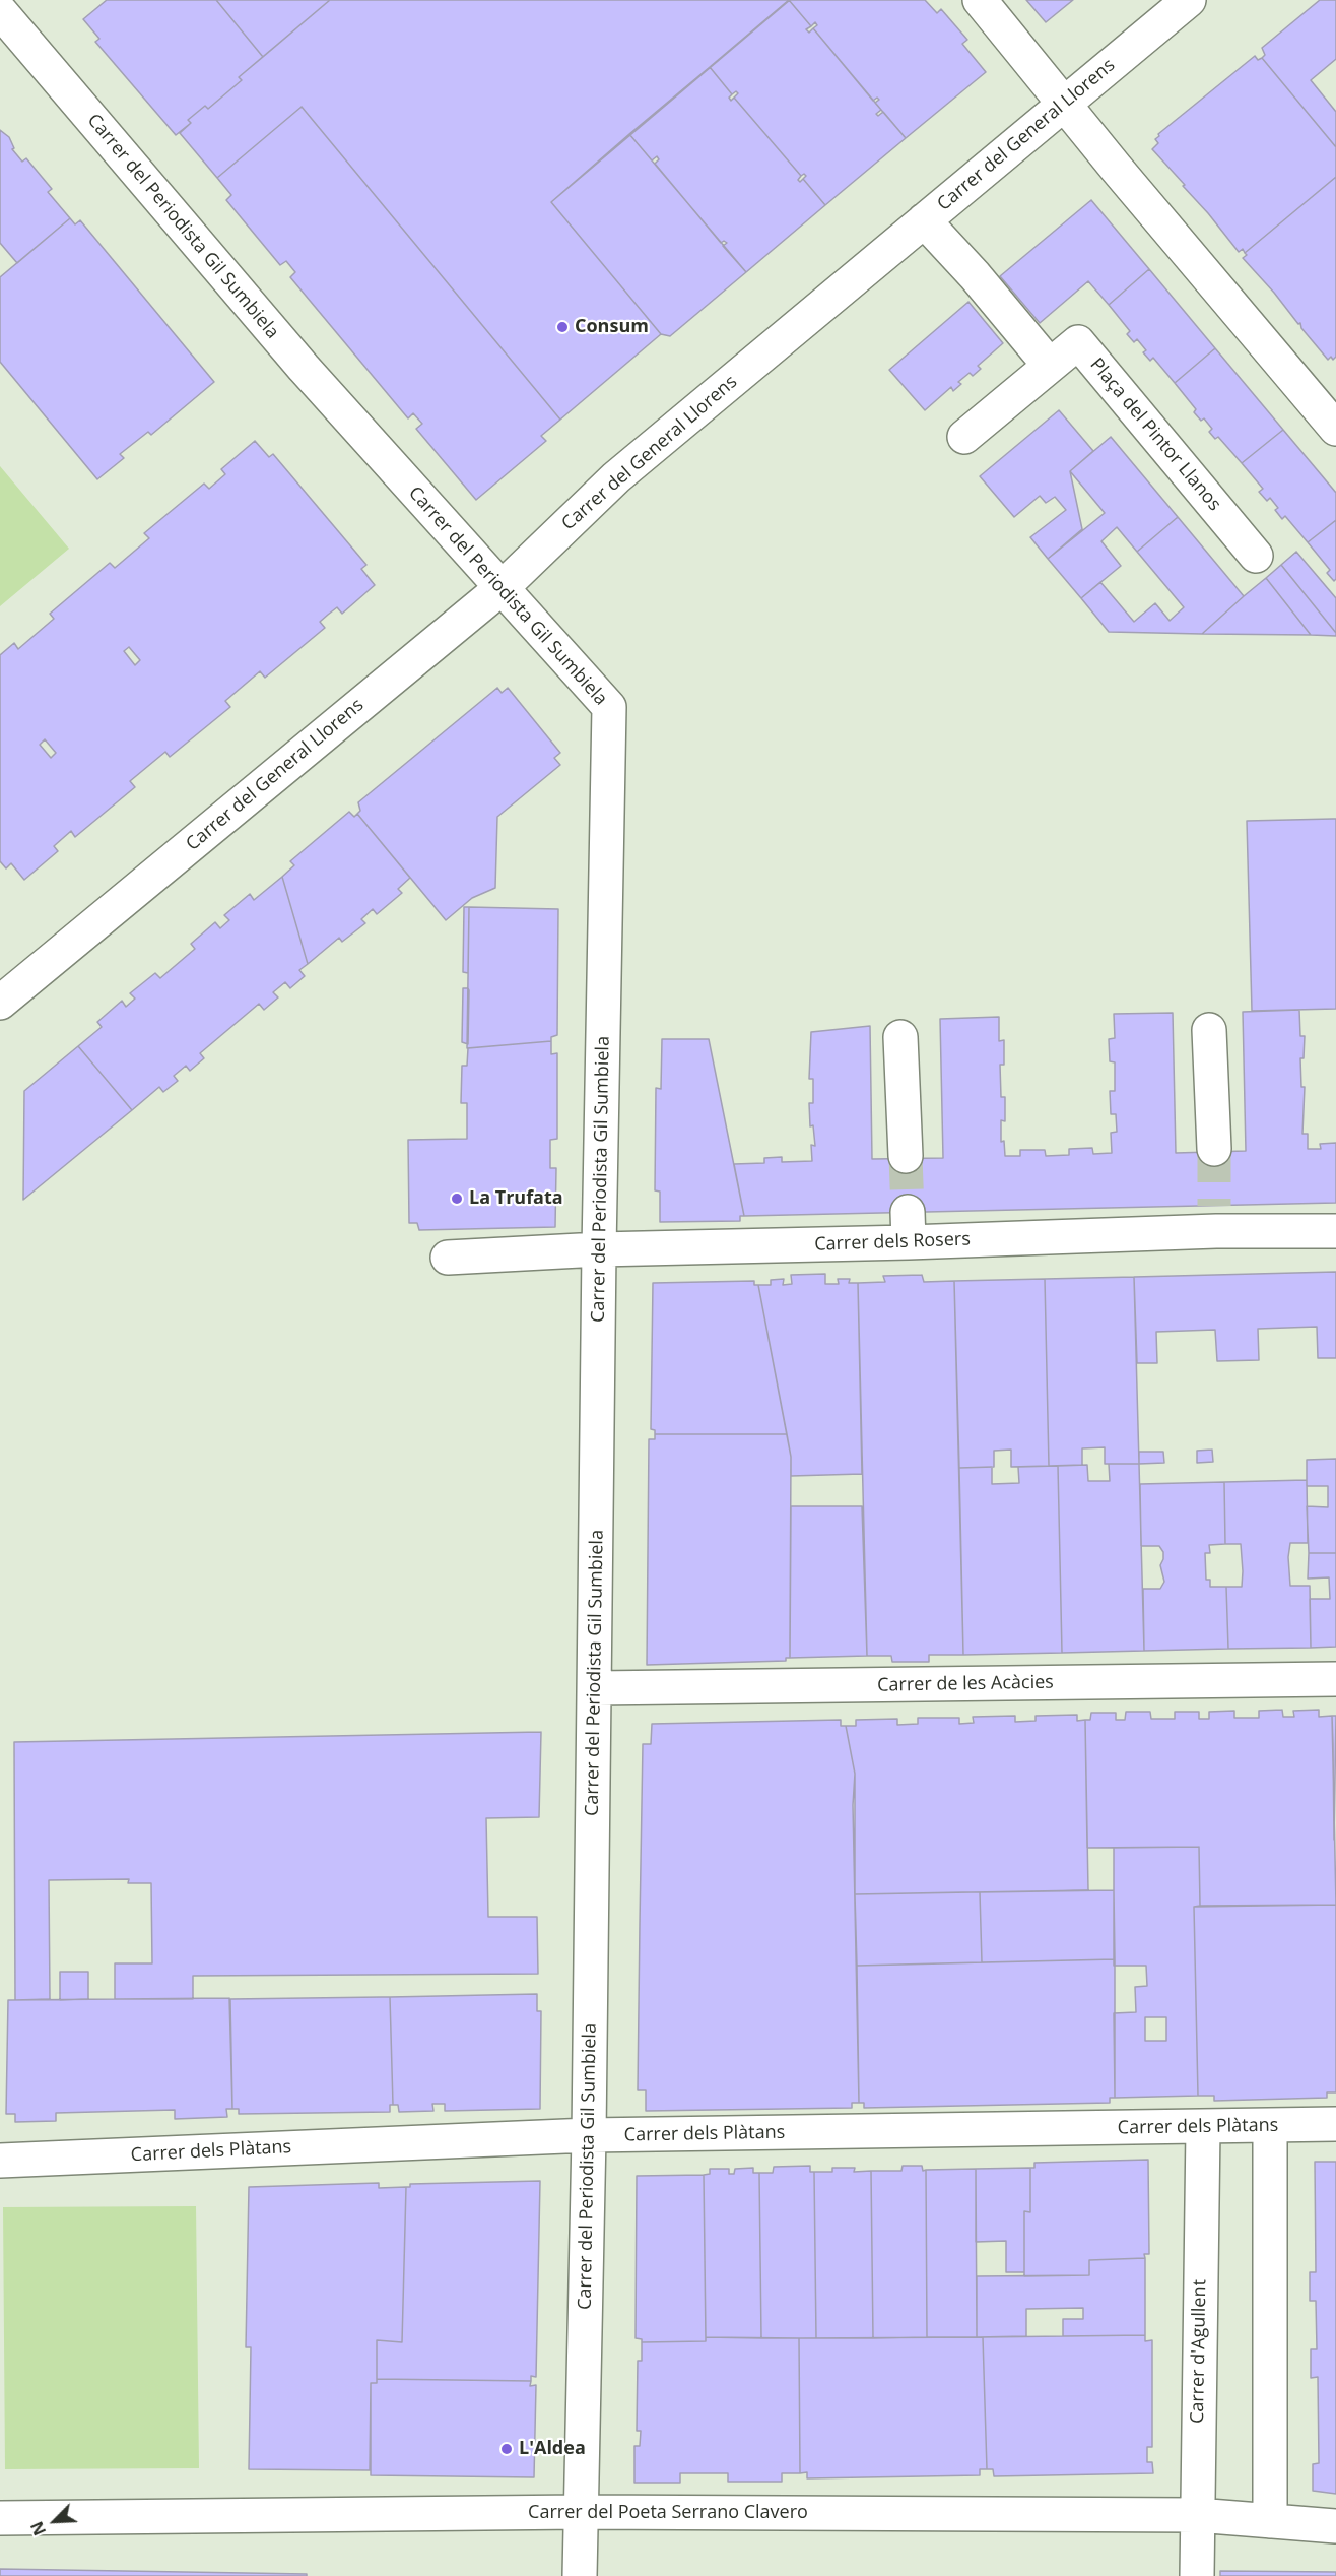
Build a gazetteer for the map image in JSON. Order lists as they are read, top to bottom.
{
  "streets": {
    "street": [
      "Carrer del General Llorens",
      "Carrer del Periodista Gil Sumbiela",
      "Plaça del Pintor Llanos",
      "Carrer dels Rosers",
      "Carrer de les Acàcies",
      "Carrer dels Plàtans",
      "Carrer d'Agullent",
      "Carrer del Poeta Serrano Clavero"
    ]
  },
  "crossings": [
    ["Carrer del General Llorens", "Carrer del Periodista Gil Sumbiela"],
    ["Carrer del Periodista Gil Sumbiela", "Carrer dels Rosers"],
    ["Carrer del Periodista Gil Sumbiela", "Carrer de les Acàcies"],
    ["Carrer del Periodista Gil Sumbiela", "Carrer dels Plàtans"],
    ["Carrer del Periodista Gil Sumbiela", "Carrer del Poeta Serrano Clavero"],
    ["Carrer dels Plàtans", "Carrer d'Agullent"],
    ["Carrer d'Agullent", "Carrer del Poeta Serrano Clavero"]
  ],
  "places": ["Consum", "La Trufata", "L'Aldea"],
  "north": "bottom left"
}
